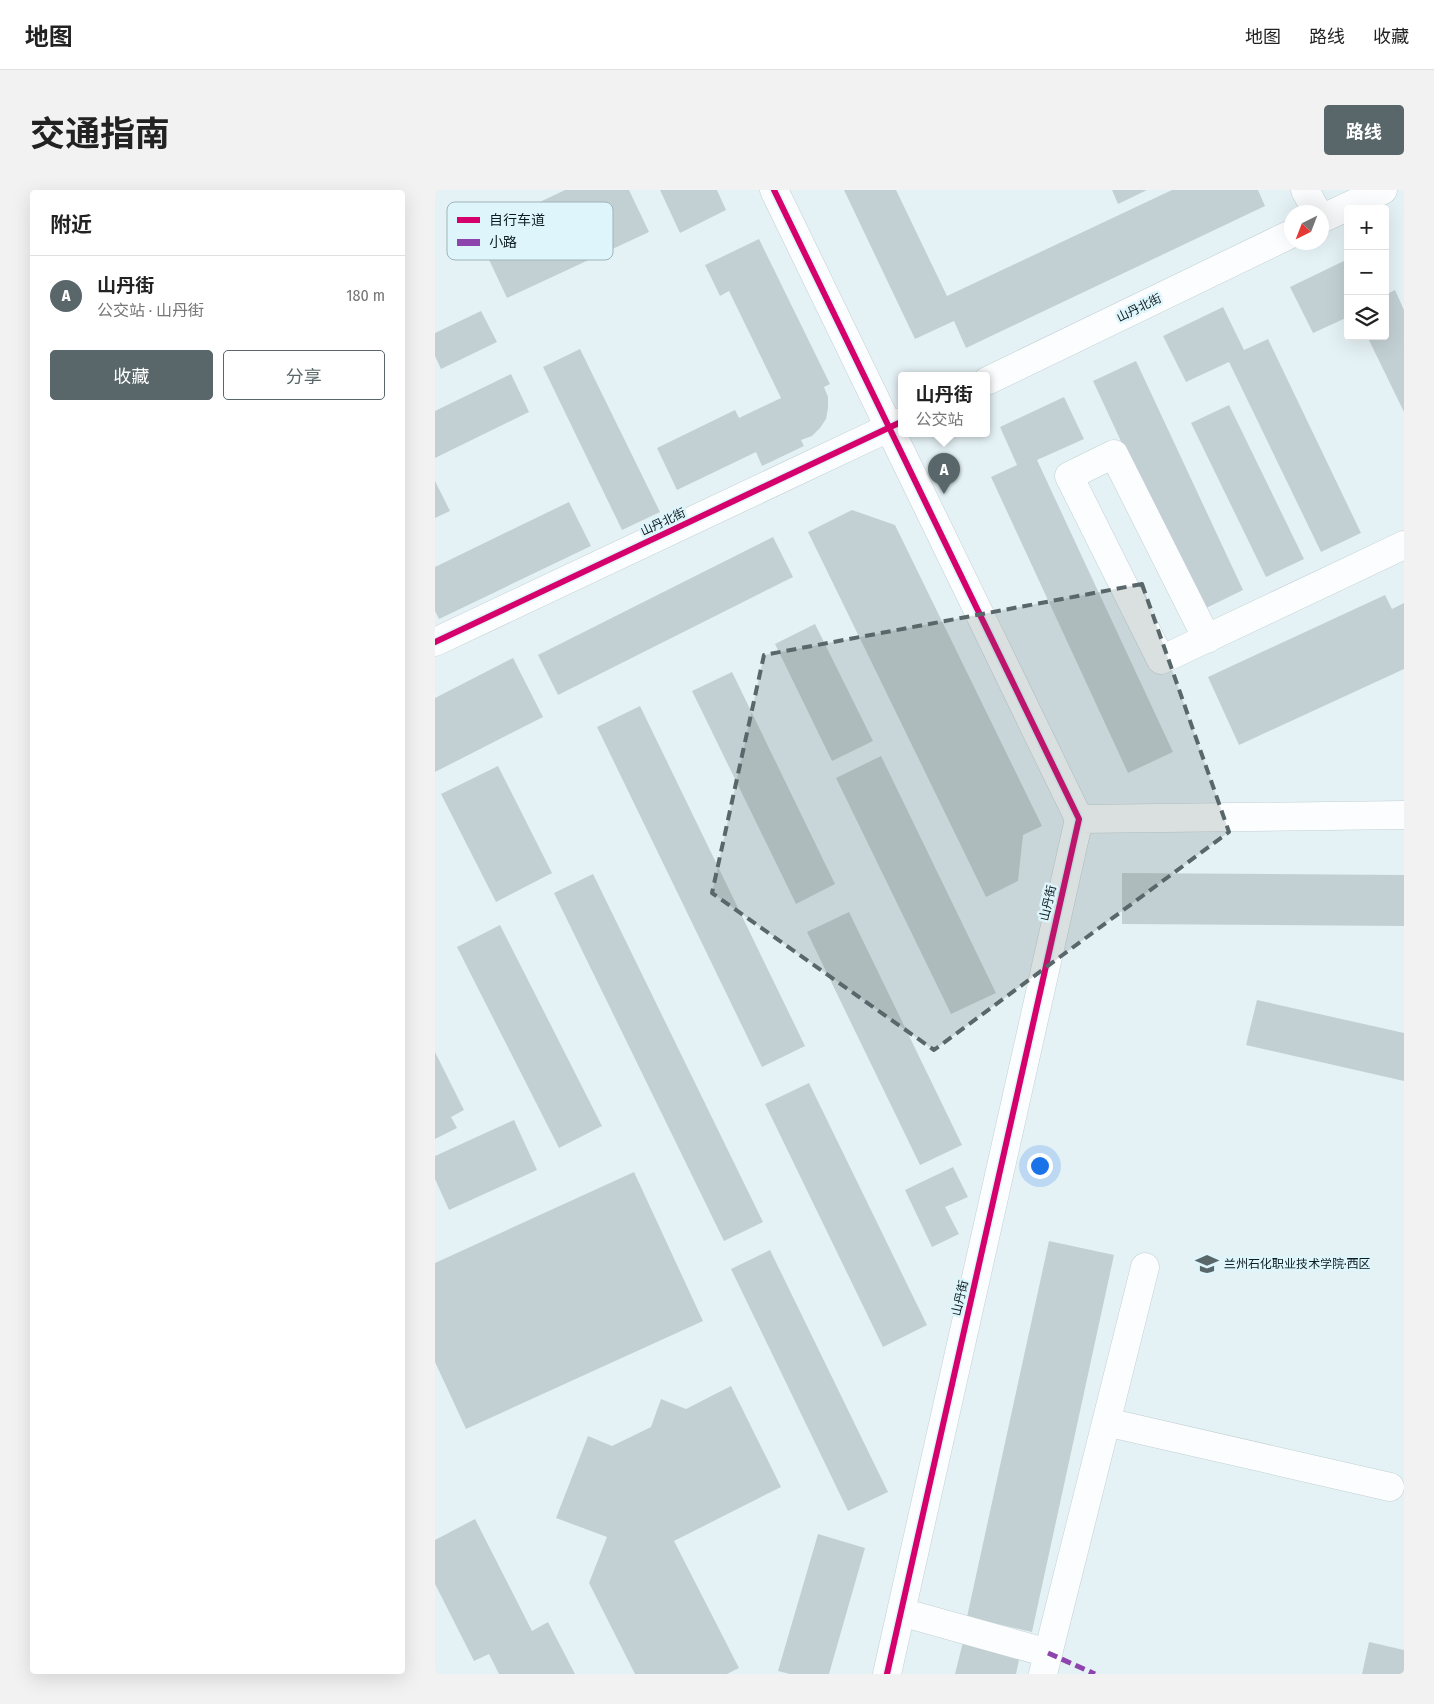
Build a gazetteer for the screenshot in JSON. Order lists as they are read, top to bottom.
{
  "streets": {
    "street": ["山丹北街", "山丹街"]
  },
  "places": {
    "school or university": ["兰州石化职业技术学院·西区"]
  },
  "legend": ["自行车道", "小路"],
  "north": "bottom left",
  "page": {
    "header": "地图",
    "nav": ["地图", "路线", "收藏"],
    "title": "交通指南",
    "buttons": [
      "路线",
      ["收藏", "分享"]
    ],
    "heading": "附近",
    "map_buttons": ["+", "−"],
    "list": [
      {
        "mark": "A",
        "name": "山丹街",
        "note": "公交站 · 山丹街",
        "value": "180 m"
      }
    ],
    "popup": ["山丹街", "公交站"],
    "pins": "A"
  }
}
